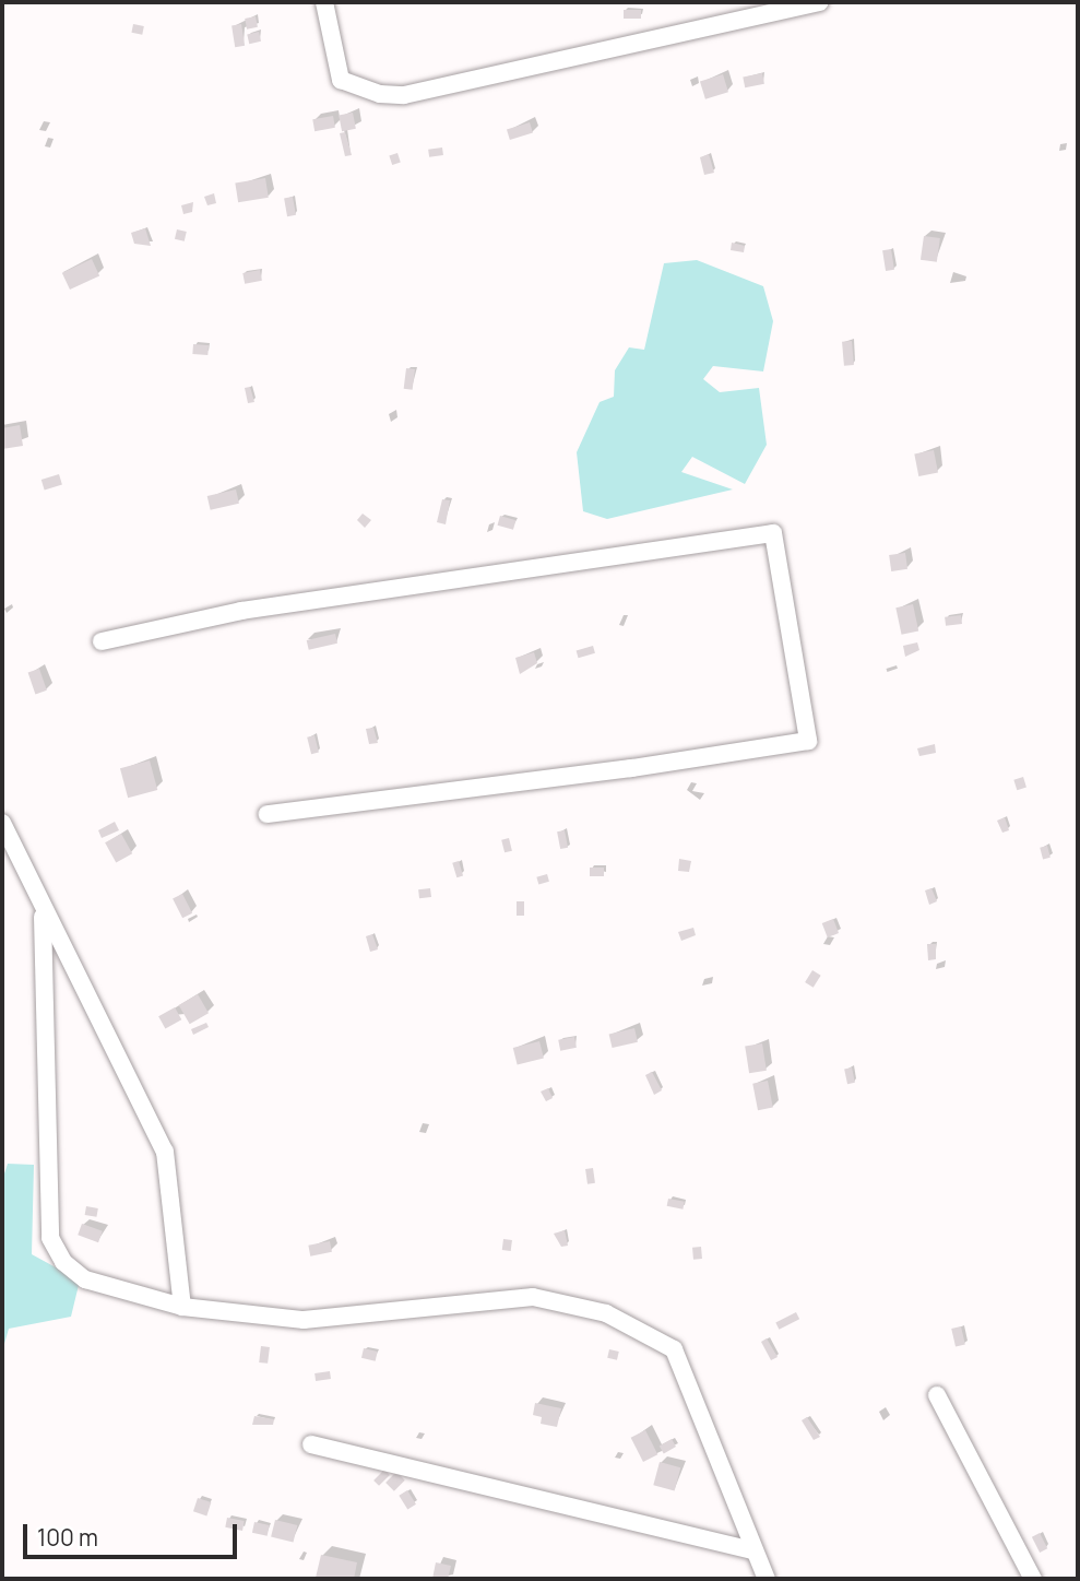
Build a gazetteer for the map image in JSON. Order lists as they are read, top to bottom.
{
  "scale_bar": "100 m"
}
